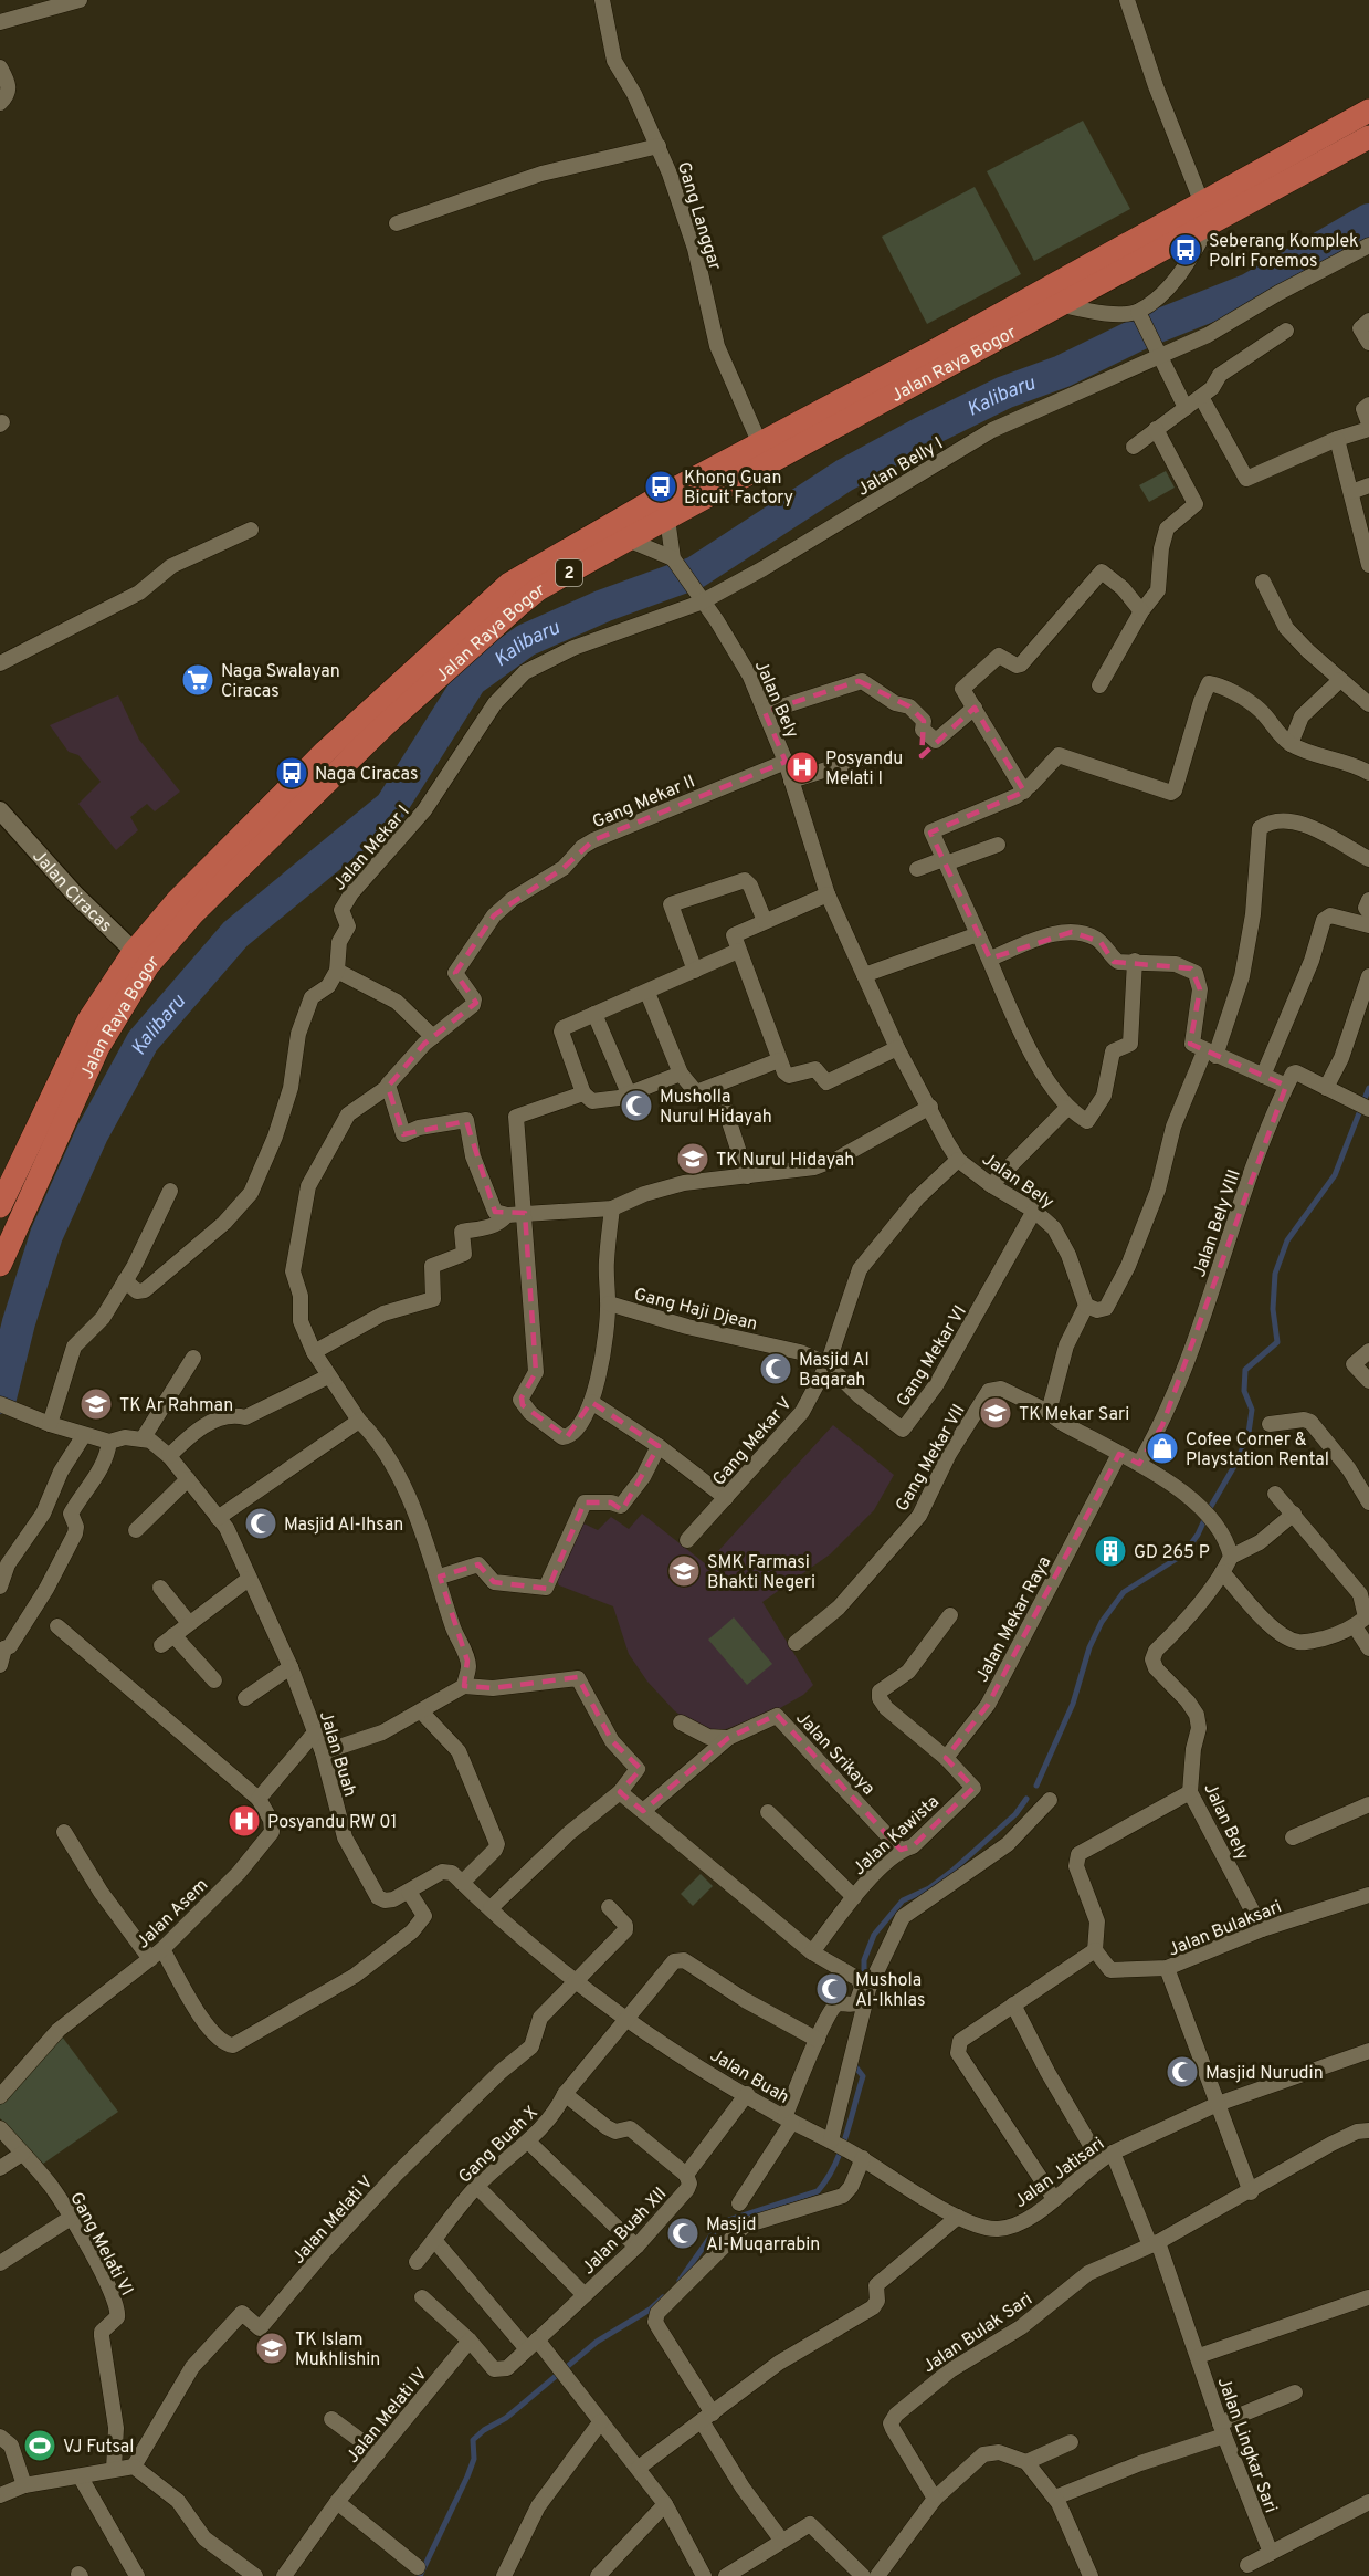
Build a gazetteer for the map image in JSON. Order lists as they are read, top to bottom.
{
  "streets": {
    "highway": ["Jalan Raya Bogor", "2"],
    "street": [
      "Gang Langgar",
      "Jalan Belly I",
      "Jalan Bely",
      "Gang Mekar II",
      "Jalan Mekar I",
      "Jalan Ciracas",
      "Jalan Bely VIII",
      "Gang Haji Djean",
      "Gang Mekar VI",
      "Gang Mekar V",
      "Gang Mekar VII",
      "Jalan Mekar Raya",
      "Jalan Srikaya",
      "Jalan Buah",
      "Jalan Kawista",
      "Jalan Asem",
      "Jalan Bulaksari",
      "Gang Buah X",
      "Jalan Jatisari",
      "Jalan Melati V",
      "Jalan Buah XII",
      "Gang Melati VI",
      "Jalan Bulak Sari",
      "Jalan Melati IV",
      "Jalan Lingkar Sari"
    ]
  },
  "crossings": [
    ["Gang Langgar", "Jalan Raya Bogor"],
    ["Jalan Raya Bogor", "Jalan Bely"],
    ["Jalan Raya Bogor", "Jalan Ciracas"],
    ["Jalan Belly I", "Jalan Bely"],
    ["Jalan Belly I", "Jalan Mekar I"],
    ["Jalan Bely", "Gang Mekar II"],
    ["Jalan Bely", "Jalan Mekar I"],
    ["Jalan Bely", "Gang Mekar VI"],
    ["Jalan Bely", "Gang Mekar V"],
    ["Jalan Bely", "Jalan Bulaksari"],
    ["Gang Haji Djean", "Gang Mekar VI"],
    ["Gang Haji Djean", "Gang Mekar V"],
    ["Gang Mekar VI", "Gang Mekar V"],
    ["Jalan Mekar Raya", "Jalan Kawista"],
    ["Jalan Srikaya", "Jalan Kawista"],
    ["Jalan Buah", "Gang Buah X"],
    ["Jalan Buah", "Jalan Jatisari"],
    ["Jalan Buah", "Jalan Melati V"],
    ["Jalan Buah", "Jalan Buah XII"],
    ["Jalan Bulaksari", "Jalan Jatisari"],
    ["Jalan Bulaksari", "Jalan Bulak Sari"],
    ["Jalan Jatisari", "Jalan Lingkar Sari"],
    ["Jalan Bulak Sari", "Jalan Lingkar Sari"]
  ],
  "water": ["Kalibaru"],
  "places": {
    "bus stop": ["Seberang Komplek Polri Foremos", "Khong Guan Bicuit Factory", "Naga Ciracas"],
    "supermarket": ["Naga Swalayan Ciracas"],
    "hospital": ["Posyandu Melati I", "Posyandu RW 01"],
    "mosque": [
      "Musholla Nurul Hidayah",
      "Masjid Al Baqarah",
      "Masjid Al-Ihsan",
      "Mushola Al-Ikhlas",
      "Masjid Nurudin",
      "Masjid Al-Muqarrabin"
    ],
    "school or university": [
      "TK Nurul Hidayah",
      "TK Ar Rahman",
      "TK Mekar Sari",
      "SMK Farmasi Bhakti Negeri",
      "TK Islam Mukhlishin"
    ],
    "shop": ["Cofee Corner & Playstation Rental"],
    "building": ["GD 265 P"],
    "sports": ["VJ Futsal"]
  }
}
